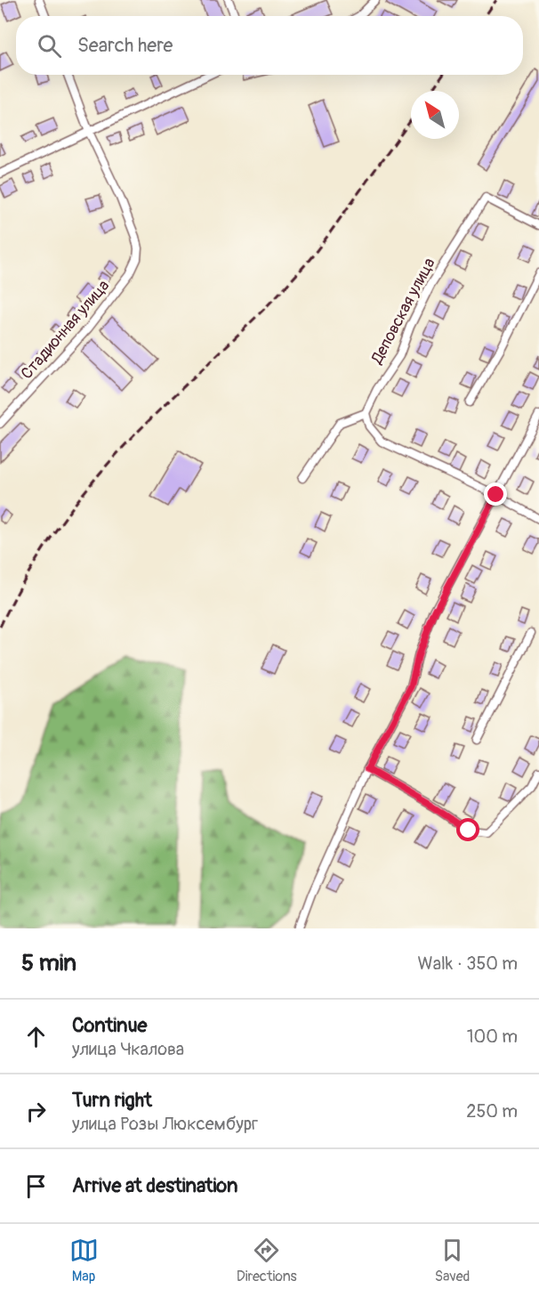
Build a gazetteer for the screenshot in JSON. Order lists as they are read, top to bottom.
{
  "streets": {
    "street": ["Деповская улица", "Стадионная улица"]
  },
  "north": "top left",
  "page": {
    "search": "Search here",
    "heading": ["5 min", "Walk · 350 m"],
    "list": [
      ["Continue", "улица Чкалова", "100 m"],
      ["Turn right", "улица Розы Люксембург", "250 m"],
      "Arrive at destination"
    ],
    "nav": ["Map", "Directions", "Saved"]
  }
}
